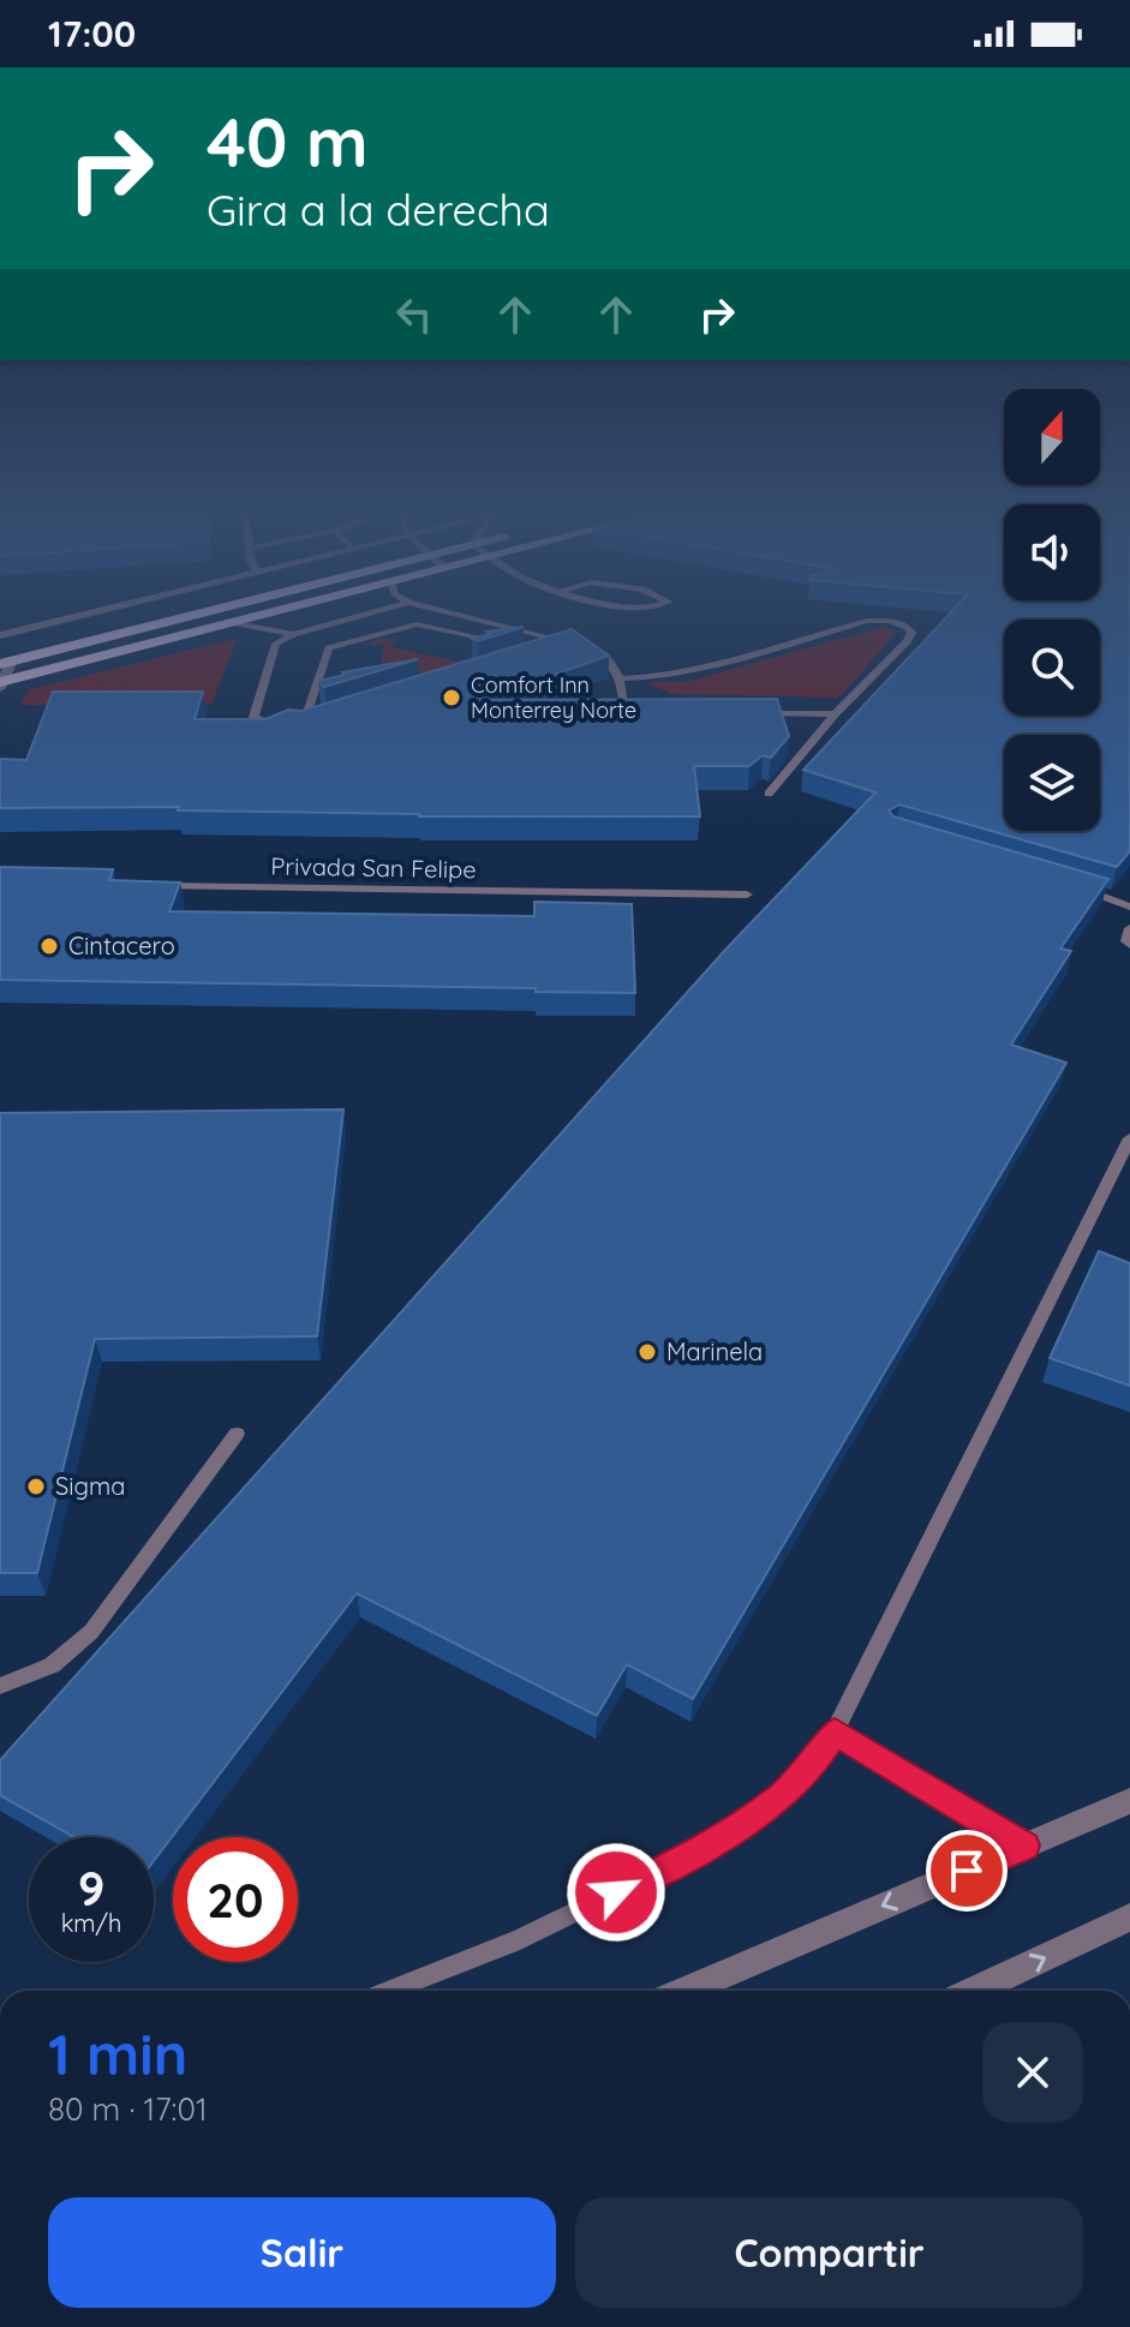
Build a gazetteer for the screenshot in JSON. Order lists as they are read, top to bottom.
{
  "streets": {
    "lane": ["Privada San Felipe"]
  },
  "places": [
    "Comfort Inn Monterrey Norte",
    "Cintacero",
    "Marinela",
    "Sigma"
  ],
  "north": "top",
  "page": {
    "status": "17:00",
    "turn": ["40 m", "Gira a la derecha"],
    "speed": "9 km/h",
    "limit": "20",
    "heading": ["1 min", "80 m · 17:01"],
    "buttons": ["Salir", "Compartir"]
  }
}
